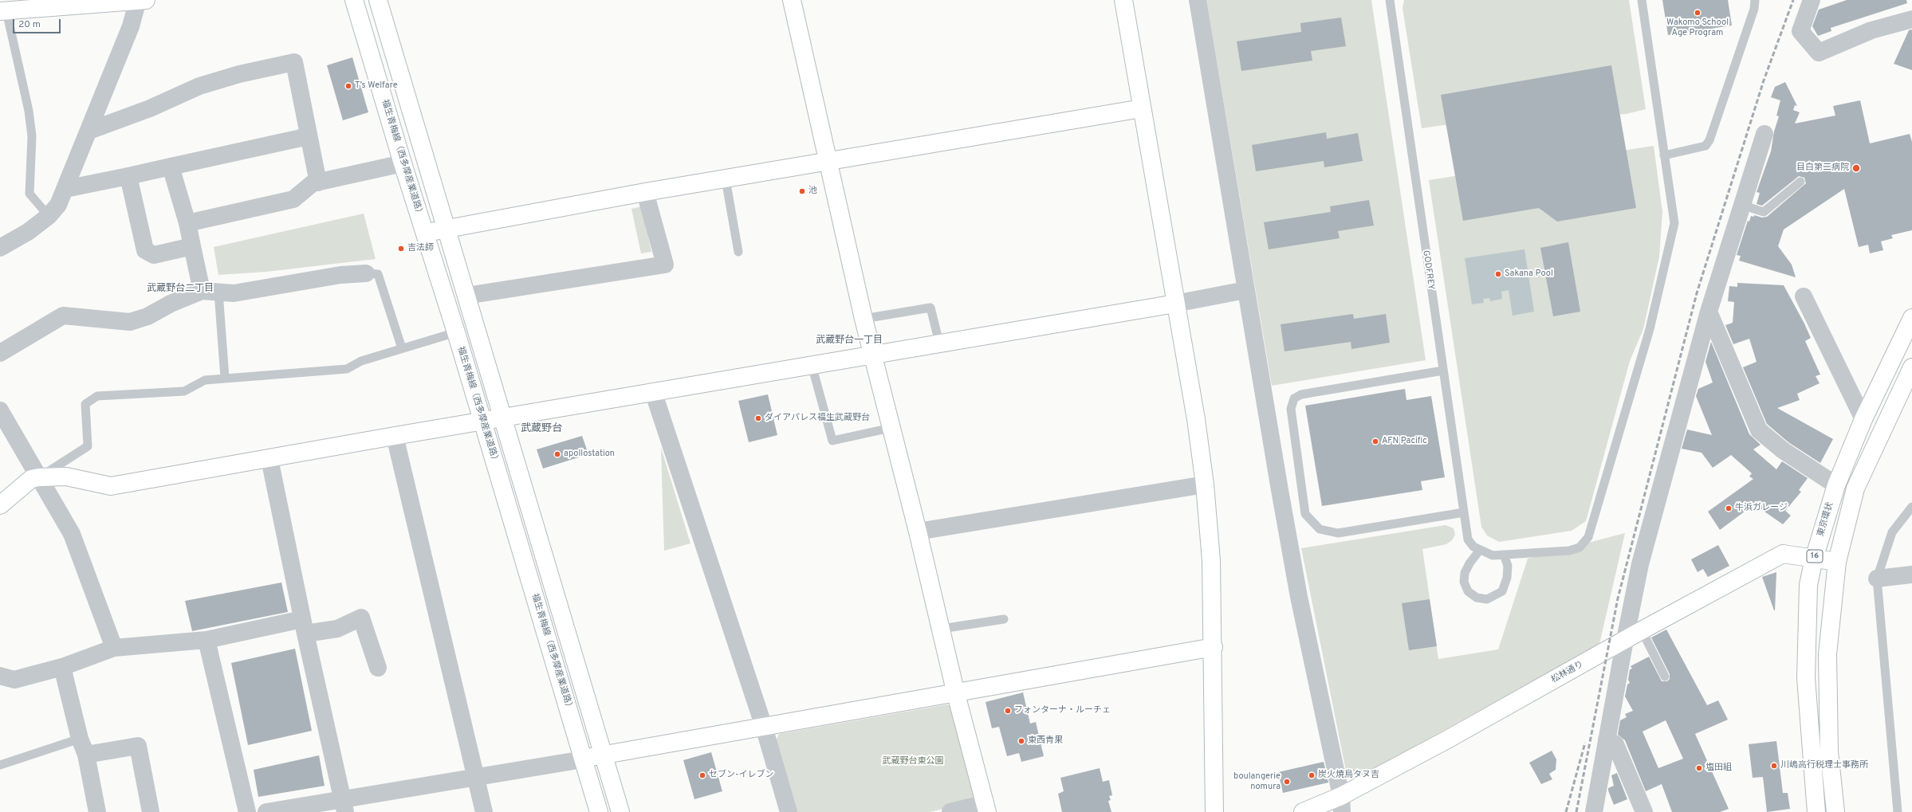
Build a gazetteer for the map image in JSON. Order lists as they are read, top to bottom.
{
  "streets": {
    "main road": [
      "福生青梅線（西多摩産業道路）",
      "東京環状",
      "16",
      "松林通り"
    ],
    "lane": ["GODFREY"]
  },
  "crossings": [
    ["東京環状", "松林通り"]
  ],
  "districts": ["武蔵野台二丁目", "武蔵野台一丁目", "武蔵野台"],
  "parks": ["武蔵野台東公園"],
  "places": [
    "Wakomo School Age Program",
    "T’s Welfare",
    "目白第二病院",
    "池",
    "吉法師",
    "Sakana Pool",
    "ダイアパレス福生武蔵野台",
    "AFN Pacific",
    "apollostation",
    "牛浜ガレージ",
    "フォンターナ・ルーチェ",
    "東西青果",
    "川嶋高行税理士事務所",
    "塩田組",
    "セブン-イレブン",
    "炭火焼鳥タヌ吉",
    "boulangerie nomura"
  ],
  "scale_bar": "20 m"
}
